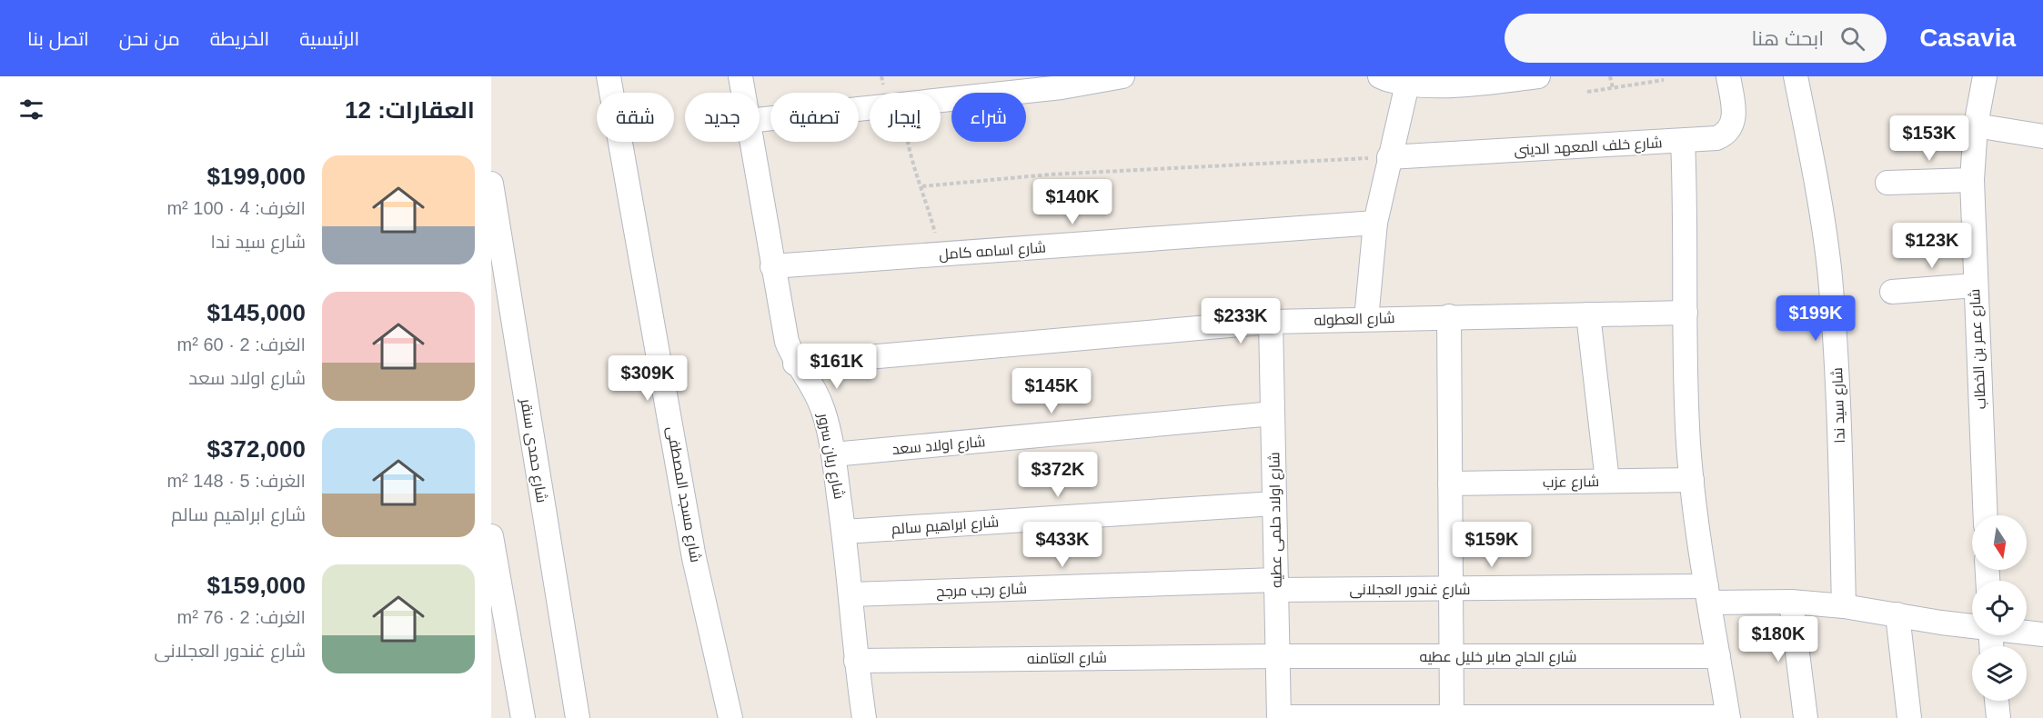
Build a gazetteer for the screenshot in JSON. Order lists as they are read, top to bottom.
{
  "streets": {
    "street": [
      "شارع خلف المعهد الدينى",
      "شارع اسامه كامل",
      "شارع العطوله",
      "شارع عمر بن الخطاب",
      "شارع سيد ندا",
      "شارع اولاد سعد",
      "شارع حمدى سنقر",
      "شارع ريان سرور",
      "شارع عزب",
      "شارع مسجد المصطفى",
      "شارع اولاد حلمى عطيه",
      "شارع ابراهيم سالم",
      "شارع غندور العجلانى",
      "شارع رجب مرجح",
      "شارع الحاج صابر خليل عطيه",
      "شارع العتامنه"
    ]
  },
  "crossings": [
    ["شارع اسامه كامل", "شارع ريان سرور"],
    ["شارع العطوله", "شارع ريان سرور"],
    ["شارع العطوله", "شارع اولاد حلمى عطيه"],
    ["شارع سيد ندا", "شارع غندور العجلانى"],
    ["شارع اولاد سعد", "شارع ريان سرور"],
    ["شارع اولاد سعد", "شارع اولاد حلمى عطيه"],
    ["شارع ريان سرور", "شارع ابراهيم سالم"],
    ["شارع ريان سرور", "شارع رجب مرجح"],
    ["شارع ريان سرور", "شارع العتامنه"],
    ["شارع اولاد حلمى عطيه", "شارع ابراهيم سالم"],
    ["شارع اولاد حلمى عطيه", "شارع غندور العجلانى"],
    ["شارع اولاد حلمى عطيه", "شارع رجب مرجح"],
    ["شارع اولاد حلمى عطيه", "شارع الحاج صابر خليل عطيه"],
    ["شارع اولاد حلمى عطيه", "شارع العتامنه"],
    ["شارع غندور العجلانى", "شارع رجب مرجح"],
    ["شارع الحاج صابر خليل عطيه", "شارع العتامنه"]
  ],
  "north": "bottom",
  "page": {
    "header": "Casavia",
    "search": "ابحث هنا",
    "nav": [
      "الرئيسية",
      "الخريطة",
      "من نحن",
      "اتصل بنا"
    ],
    "heading": "العقارات: 12",
    "chip": [
      "شراء",
      "إيجار",
      "تصفية",
      "جديد",
      "شقة"
    ],
    "price": [
      "$153K",
      "$140K",
      "$123K",
      "$199K",
      "$233K",
      "$161K",
      "$309K",
      "$145K",
      "$372K",
      "$433K",
      "$159K",
      "$180K"
    ],
    "list": [
      {
        "name": "$199,000",
        "note": "الغرف: 4 · 100 m² · شارع سيد ندا"
      },
      {
        "name": "$145,000",
        "note": "الغرف: 2 · 60 m² · شارع اولاد سعد"
      },
      {
        "name": "$372,000",
        "note": "الغرف: 5 · 148 m² · شارع ابراهيم سالم"
      },
      {
        "name": "$159,000",
        "note": "الغرف: 2 · 76 m² · شارع غندور العجلانى"
      }
    ]
  }
}
